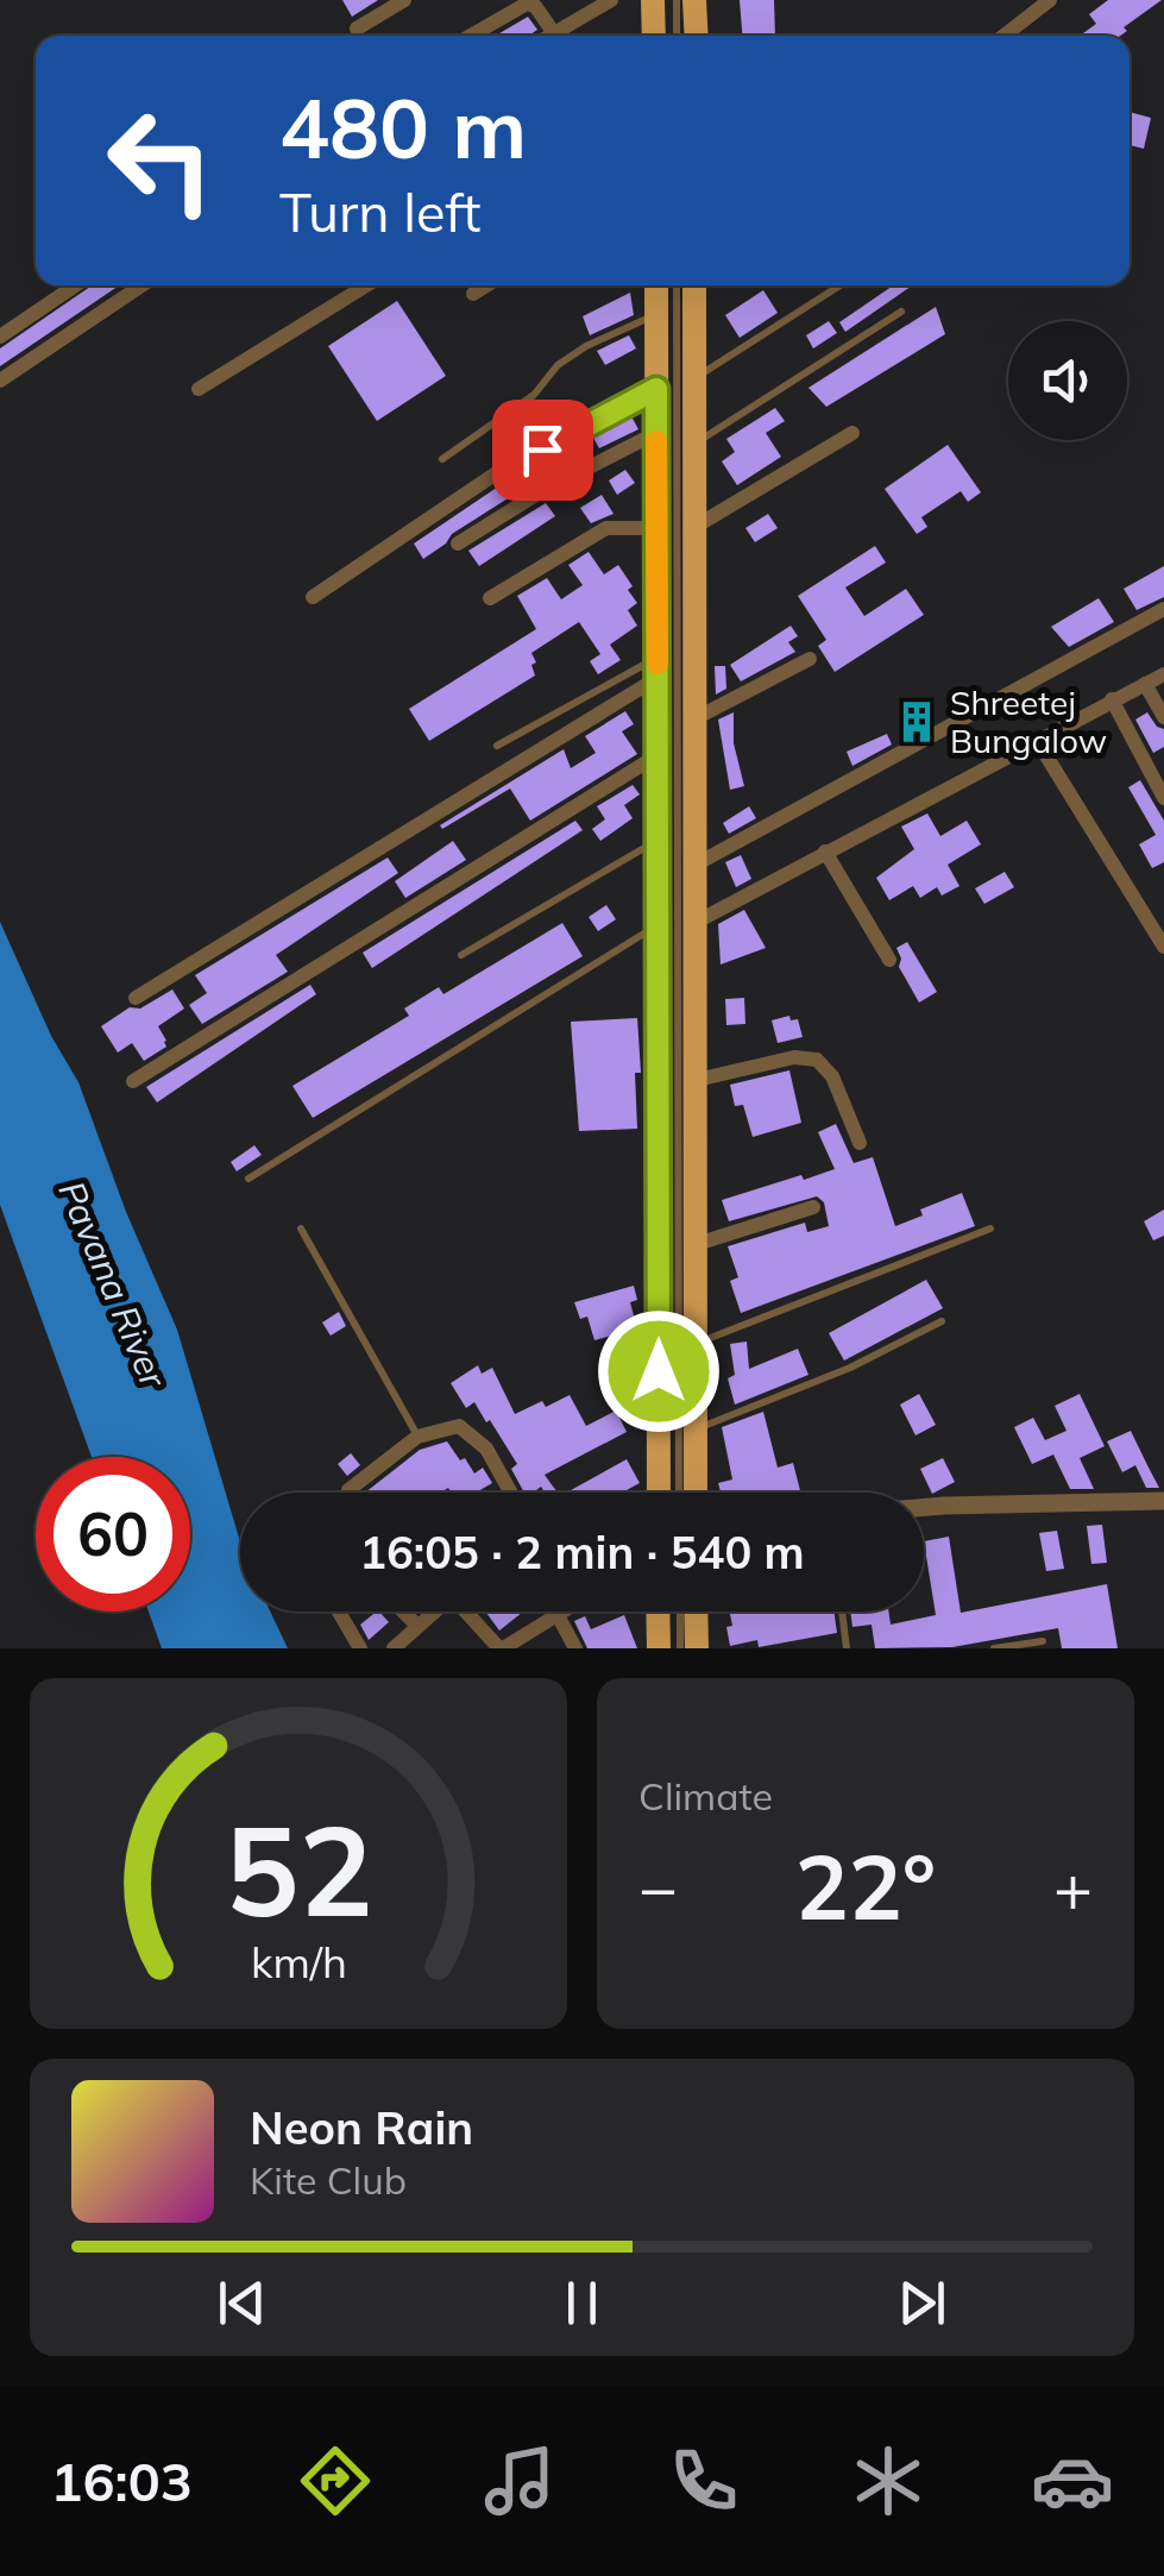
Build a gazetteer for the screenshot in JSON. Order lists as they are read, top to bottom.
{
  "water": ["Pavana River"],
  "places": {
    "building": ["Shreetej Bungalow"]
  },
  "page": {
    "turn": ["480 m", "Turn left"],
    "limit": "60",
    "trip": "16:05 · 2 min · 540 m",
    "tile": "Climate",
    "heat": ["−", "22°", "+"],
    "song": ["Neon Rain", "Kite Club"],
    "tabs": "16:03",
    "gauge": ["52", "km/h"]
  }
}
